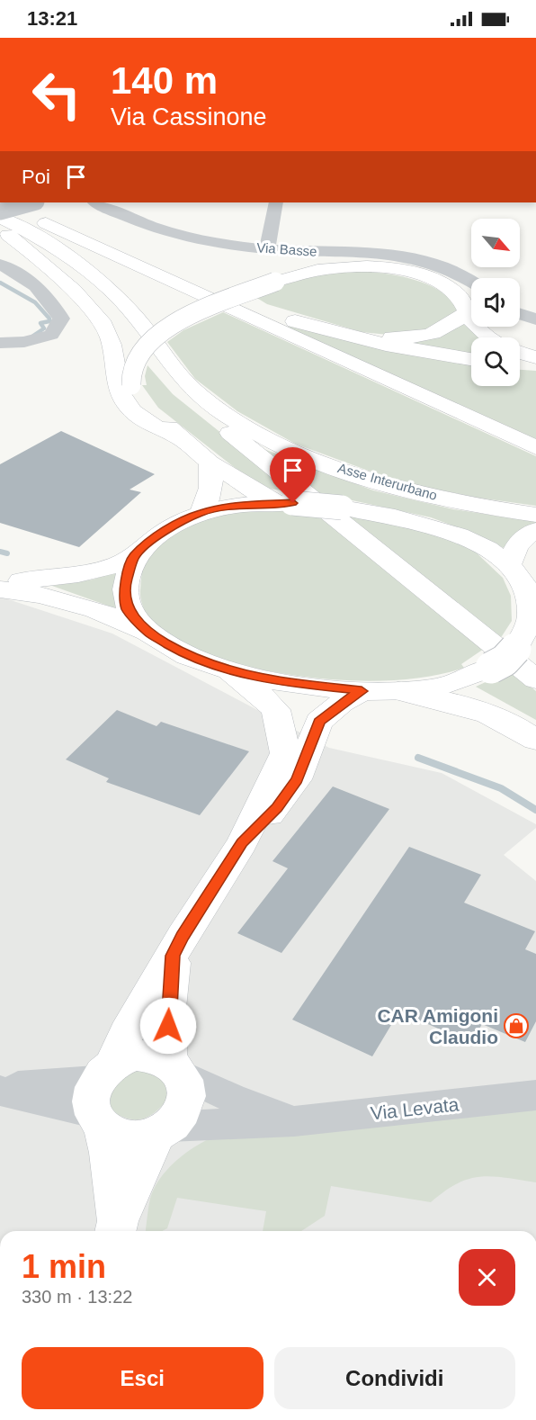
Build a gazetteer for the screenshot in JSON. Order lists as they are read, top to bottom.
{
  "streets": {
    "main road": ["Asse Interurbano"],
    "street": ["Via Basse", "Via Levata"]
  },
  "places": {
    "shop": ["CAR Amigoni Claudio"]
  },
  "north": "bottom right",
  "page": {
    "status": "13:21",
    "turn": ["140 m", "Via Cassinone"],
    "then": "Poi",
    "heading": ["1 min", "330 m · 13:22"],
    "buttons": ["Esci", "Condividi"]
  }
}
